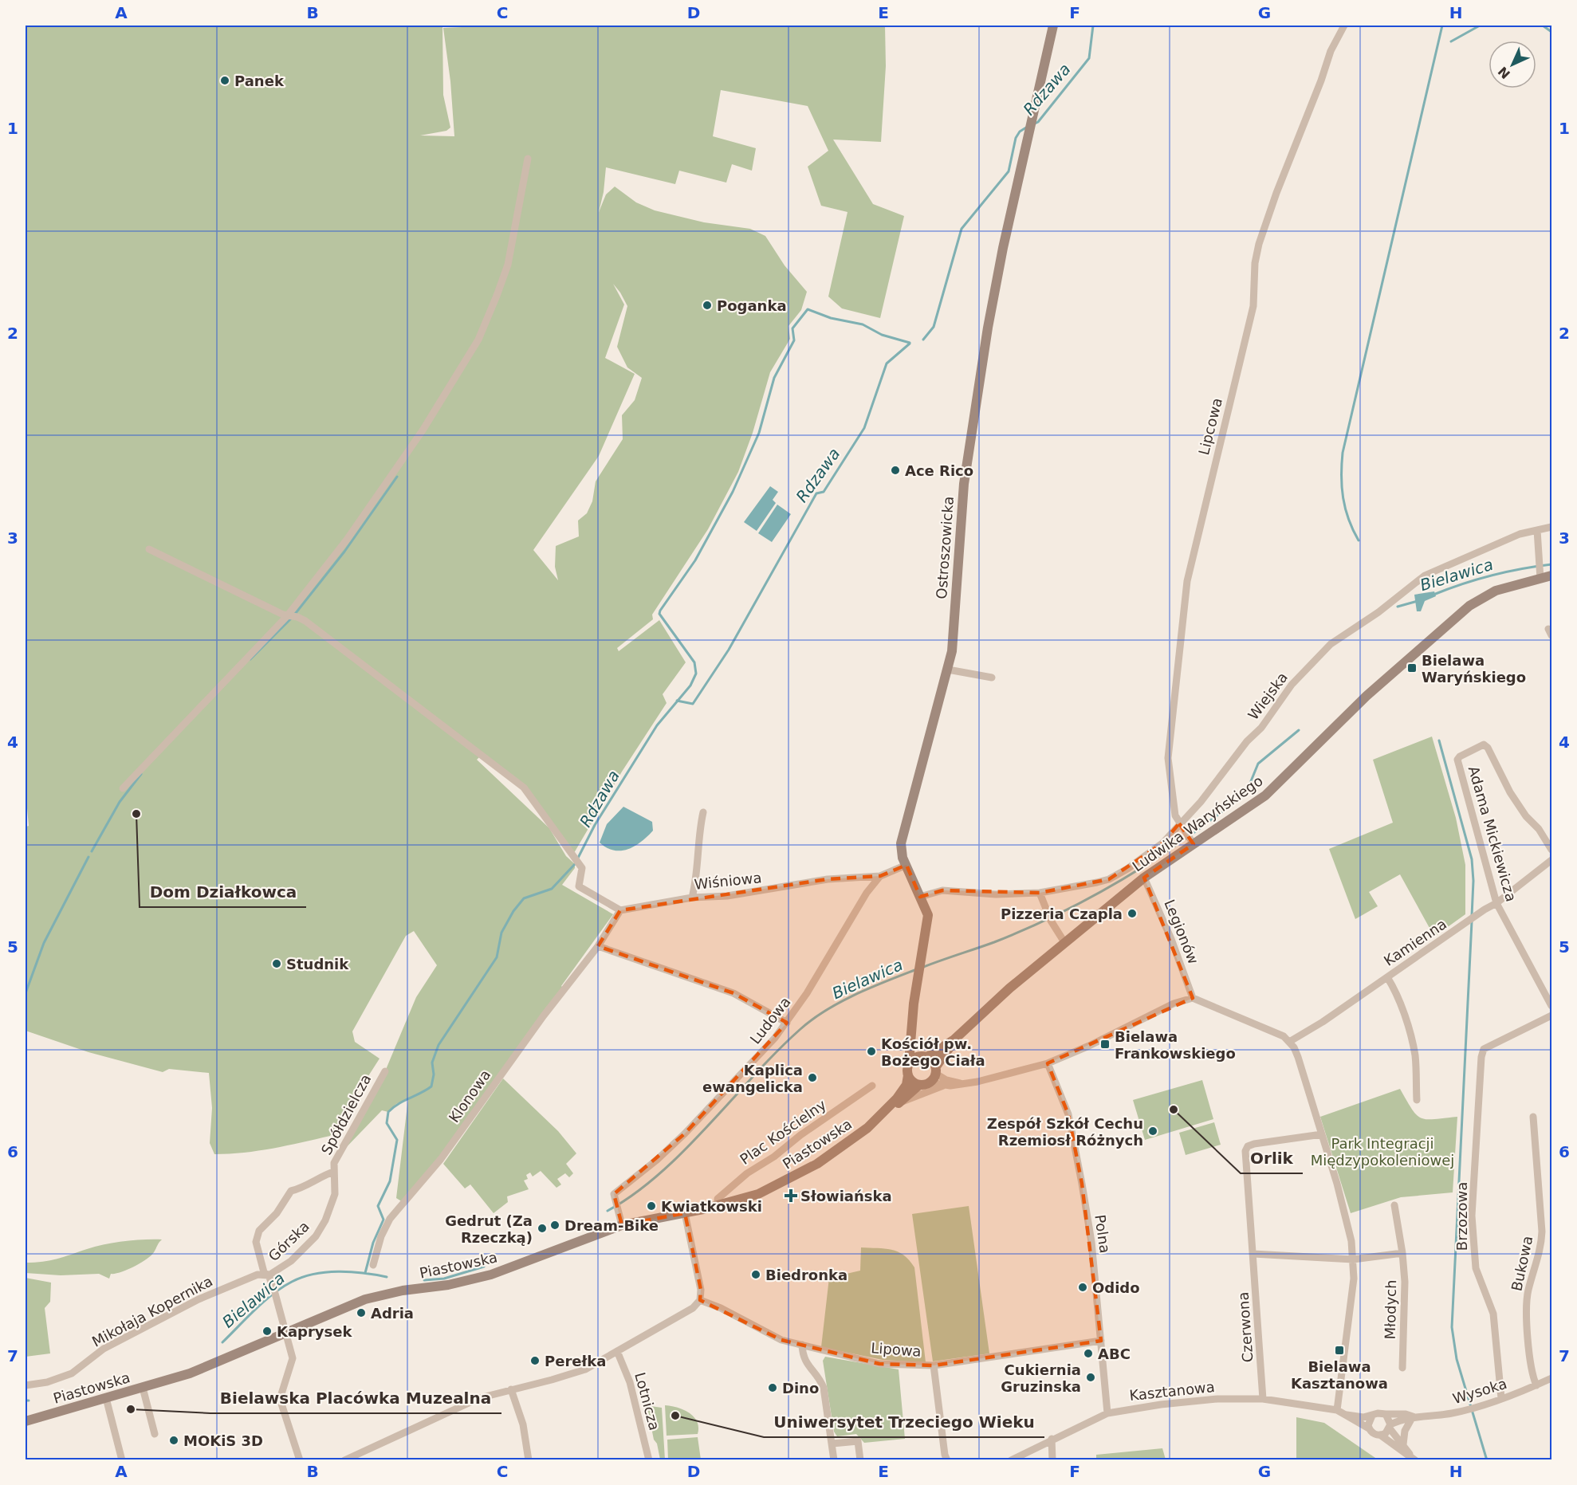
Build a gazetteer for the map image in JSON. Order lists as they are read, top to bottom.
{
  "streets": {
    "main road": ["Ostroszowicka", "Ludwika Waryńskiego", "Piastowska"],
    "street": [
      "Lipcowa",
      "Wiejska",
      "Adama Mickiewicza",
      "Wiśniowa",
      "Legionów",
      "Kamienna",
      "Ludowa",
      "Klonowa",
      "Spółdzielcza",
      "Plac Kościelny",
      "Brzozowa",
      "Polna",
      "Górska",
      "Bukowa",
      "Młodych",
      "Mikołaja Kopernika",
      "Czerwona",
      "Lipowa",
      "Kasztanowa",
      "Wysoka",
      "Lotnicza"
    ]
  },
  "crossings": [
    ["Lipcowa", "Wiejska"],
    ["Lipcowa", "Ludwika Waryńskiego"],
    ["Ostroszowicka", "Wiejska"],
    ["Ostroszowicka", "Ludwika Waryńskiego"],
    ["Ostroszowicka", "Wiśniowa"],
    ["Ostroszowicka", "Piastowska"],
    ["Ludwika Waryńskiego", "Legionów"],
    ["Ludwika Waryńskiego", "Piastowska"],
    ["Adama Mickiewicza", "Kamienna"],
    ["Wiśniowa", "Ludowa"],
    ["Wiśniowa", "Klonowa"],
    ["Ludowa", "Piastowska"],
    ["Spółdzielcza", "Górska"],
    ["Plac Kościelny", "Piastowska"],
    ["Brzozowa", "Wysoka"],
    ["Polna", "Lipowa"],
    ["Polna", "Kasztanowa"],
    ["Górska", "Mikołaja Kopernika"],
    ["Bukowa", "Wysoka"],
    ["Czerwona", "Kasztanowa"],
    ["Kasztanowa", "Wysoka"]
  ],
  "water": ["Rdzawa", "Bielawica"],
  "parks": ["Park Integracji Międzypokoleniowej"],
  "places": {
    "other": [
      "Panek",
      "Poganka",
      "Ace Rico",
      "Dom Działkowca",
      "Pizzeria Czapla",
      "Studnik",
      "Kościół pw. Bożego Ciała",
      "Kaplica ewangelicka",
      "Orlik",
      "Zespół Szkół Cechu Rzemiosł Różnych",
      "Kwiatkowski",
      "Dream-Bike",
      "Gedrut (Za Rzeczką)",
      "Biedronka",
      "Odido",
      "Adria",
      "Kaprysek",
      "ABC",
      "Perełka",
      "Cukiernia Gruzinska",
      "Dino",
      "Bielawska Placówka Muzealna",
      "Uniwersytet Trzeciego Wieku",
      "MOKiS 3D"
    ],
    "transit": ["Bielawa Waryńskiego", "Bielawa Frankowskiego", "Bielawa Kasztanowa"],
    "health": ["Słowiańska"]
  },
  "north": "bottom left",
  "grid": {
    "columns": [
      "A",
      "B",
      "C",
      "D",
      "E",
      "F",
      "G",
      "H"
    ],
    "rows": [
      "1",
      "2",
      "3",
      "4",
      "5",
      "6",
      "7"
    ]
  }
}
